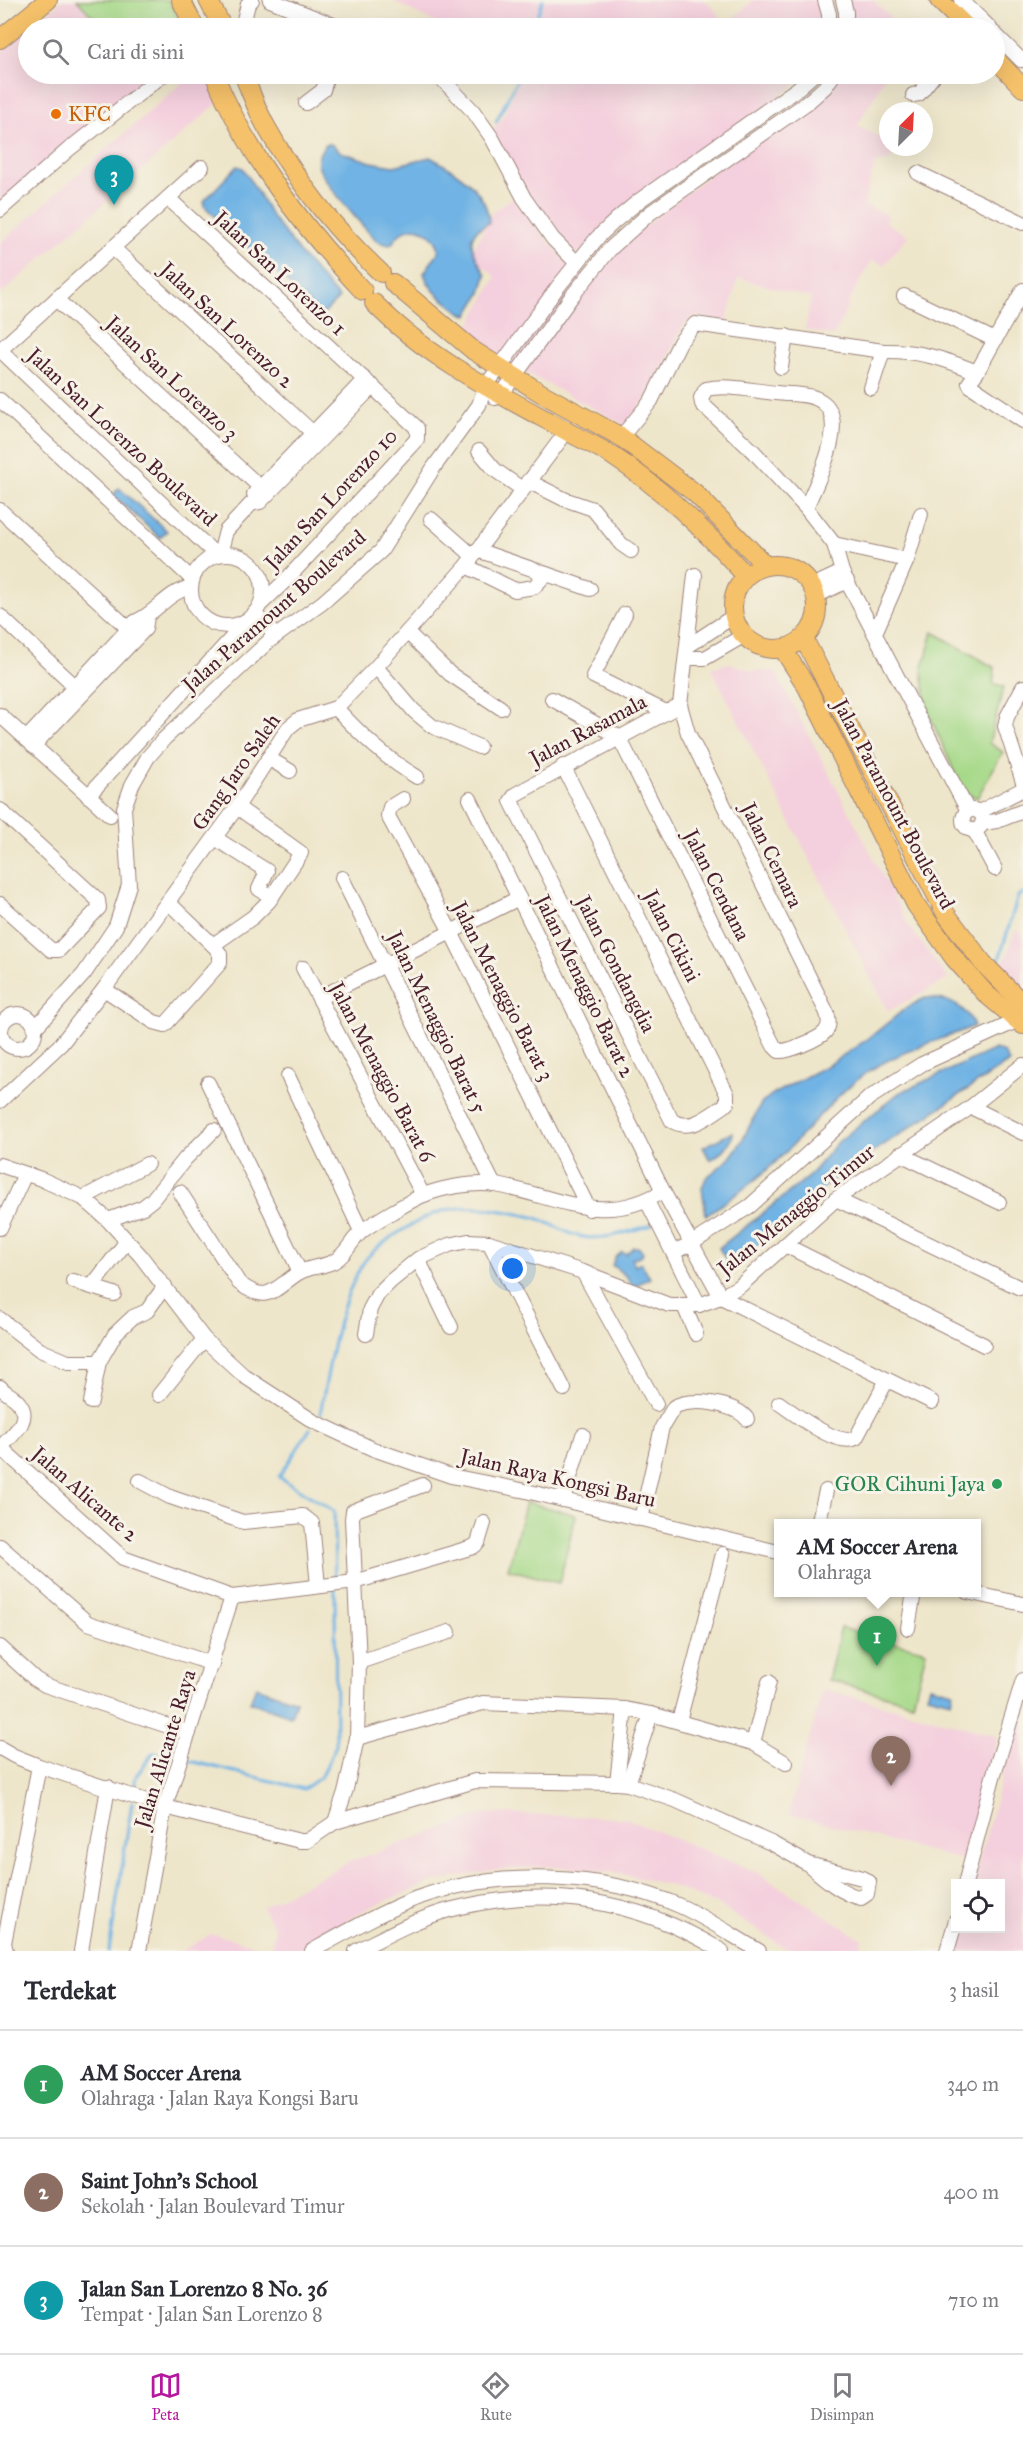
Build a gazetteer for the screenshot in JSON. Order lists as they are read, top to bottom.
{
  "streets": {
    "main road": ["Jalan Paramount Boulevard"],
    "street": [
      "Jalan San Lorenzo 1",
      "Jalan San Lorenzo 2",
      "Jalan San Lorenzo 3",
      "Jalan San Lorenzo Boulevard",
      "Jalan San Lorenzo 10",
      "Jalan Rasamala",
      "Gang Jaro Saleh",
      "Jalan Cemara",
      "Jalan Cendana",
      "Jalan Cikini",
      "Jalan Gondangdia",
      "Jalan Menaggio Barat 2",
      "Jalan Menaggio Barat 3",
      "Jalan Menaggio Barat 5",
      "Jalan Menaggio Barat 6",
      "Jalan Menaggio Timur",
      "Jalan Raya Kongsi Baru",
      "Jalan Alicante 2",
      "Jalan Alicante Raya"
    ]
  },
  "crossings": [
    ["Jalan San Lorenzo 1", "Jalan San Lorenzo 10"],
    ["Jalan San Lorenzo Boulevard", "Jalan San Lorenzo 10"],
    ["Jalan Rasamala", "Jalan Cemara"],
    ["Jalan Rasamala", "Jalan Cendana"],
    ["Jalan Rasamala", "Jalan Cikini"],
    ["Jalan Rasamala", "Jalan Gondangdia"],
    ["Jalan Cemara", "Jalan Cendana"],
    ["Jalan Cikini", "Jalan Gondangdia"],
    ["Jalan Menaggio Barat 2", "Jalan Menaggio Timur"],
    ["Jalan Alicante 2", "Jalan Alicante Raya"]
  ],
  "places": ["KFC", "GOR Cihuni Jaya"],
  "north": "top right",
  "page": {
    "search": "Cari di sini",
    "pins": ["3", "1", "2"],
    "popup": ["AM Soccer Arena", "Olahraga"],
    "heading": ["Terdekat", "3 hasil"],
    "list": [
      {
        "mark": "1",
        "name": "AM Soccer Arena",
        "note": "Olahraga · Jalan Raya Kongsi Baru",
        "value": "340 m"
      },
      {
        "mark": "2",
        "name": "Saint John's School",
        "note": "Sekolah · Jalan Boulevard Timur",
        "value": "400 m"
      },
      {
        "mark": "3",
        "name": "Jalan San Lorenzo 8 No. 36",
        "note": "Tempat · Jalan San Lorenzo 8",
        "value": "710 m"
      }
    ],
    "nav": ["Peta", "Rute", "Disimpan"]
  }
}
